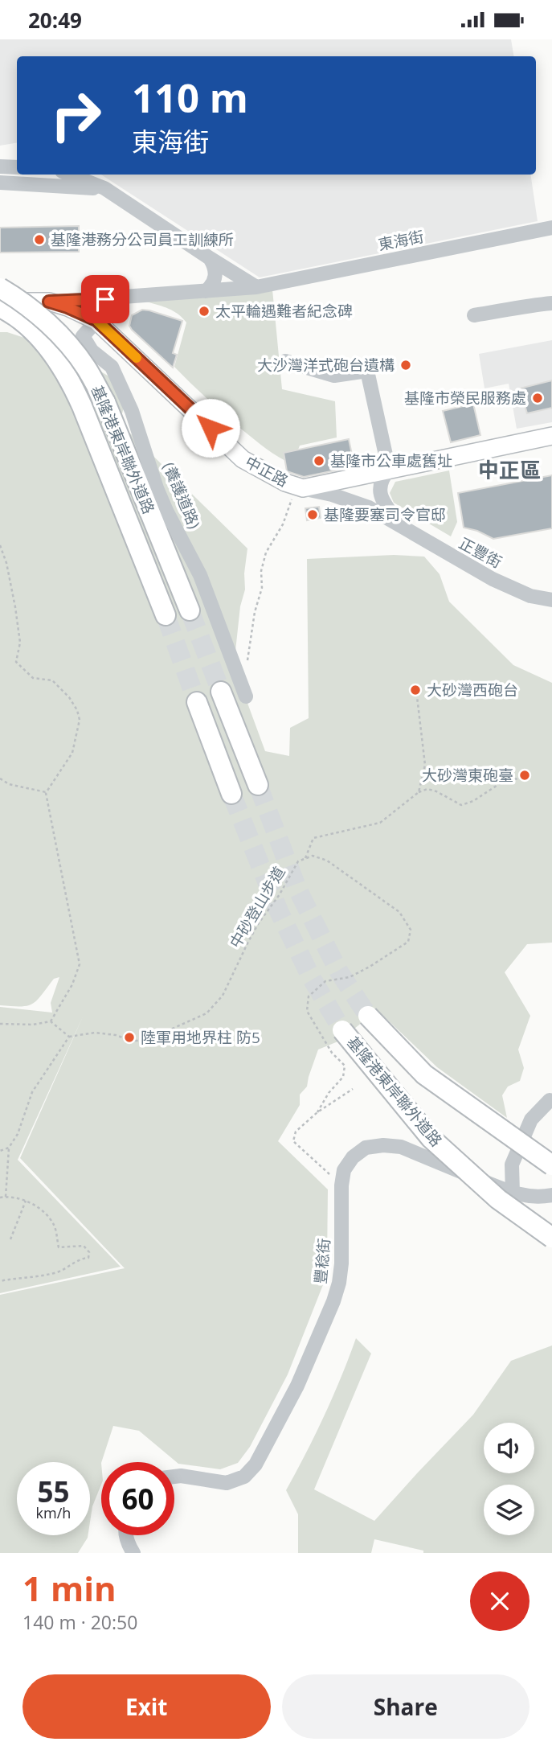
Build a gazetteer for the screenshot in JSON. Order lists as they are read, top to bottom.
{
  "streets": {
    "highway": ["基隆港東岸聯外道路"],
    "main road": ["中正路"],
    "street": [
      "東海街",
      "(養護道路)",
      "正豐街",
      "豐稔街"
    ],
    "path": ["中砂登山步道"]
  },
  "crossings": [
    ["東海街", "中正路"],
    ["中正路", "(養護道路)"],
    ["中正路", "正豐街"]
  ],
  "districts": ["中正區"],
  "places": [
    "基隆港務分公司員工訓練所",
    "太平輪遇難者紀念碑",
    "大沙灣洋式砲台遺構",
    "基隆市榮民服務處",
    "基隆市公車處舊址",
    "基隆要塞司令官邸",
    "大砂灣西砲台",
    "大砂灣東砲臺",
    "陸軍用地界柱 防5"
  ],
  "page": {
    "status": "20:49",
    "turn": ["110 m", "東海街"],
    "speed": "55 km/h",
    "limit": "60",
    "heading": ["1 min", "140 m · 20:50"],
    "buttons": ["Exit", "Share"]
  }
}
